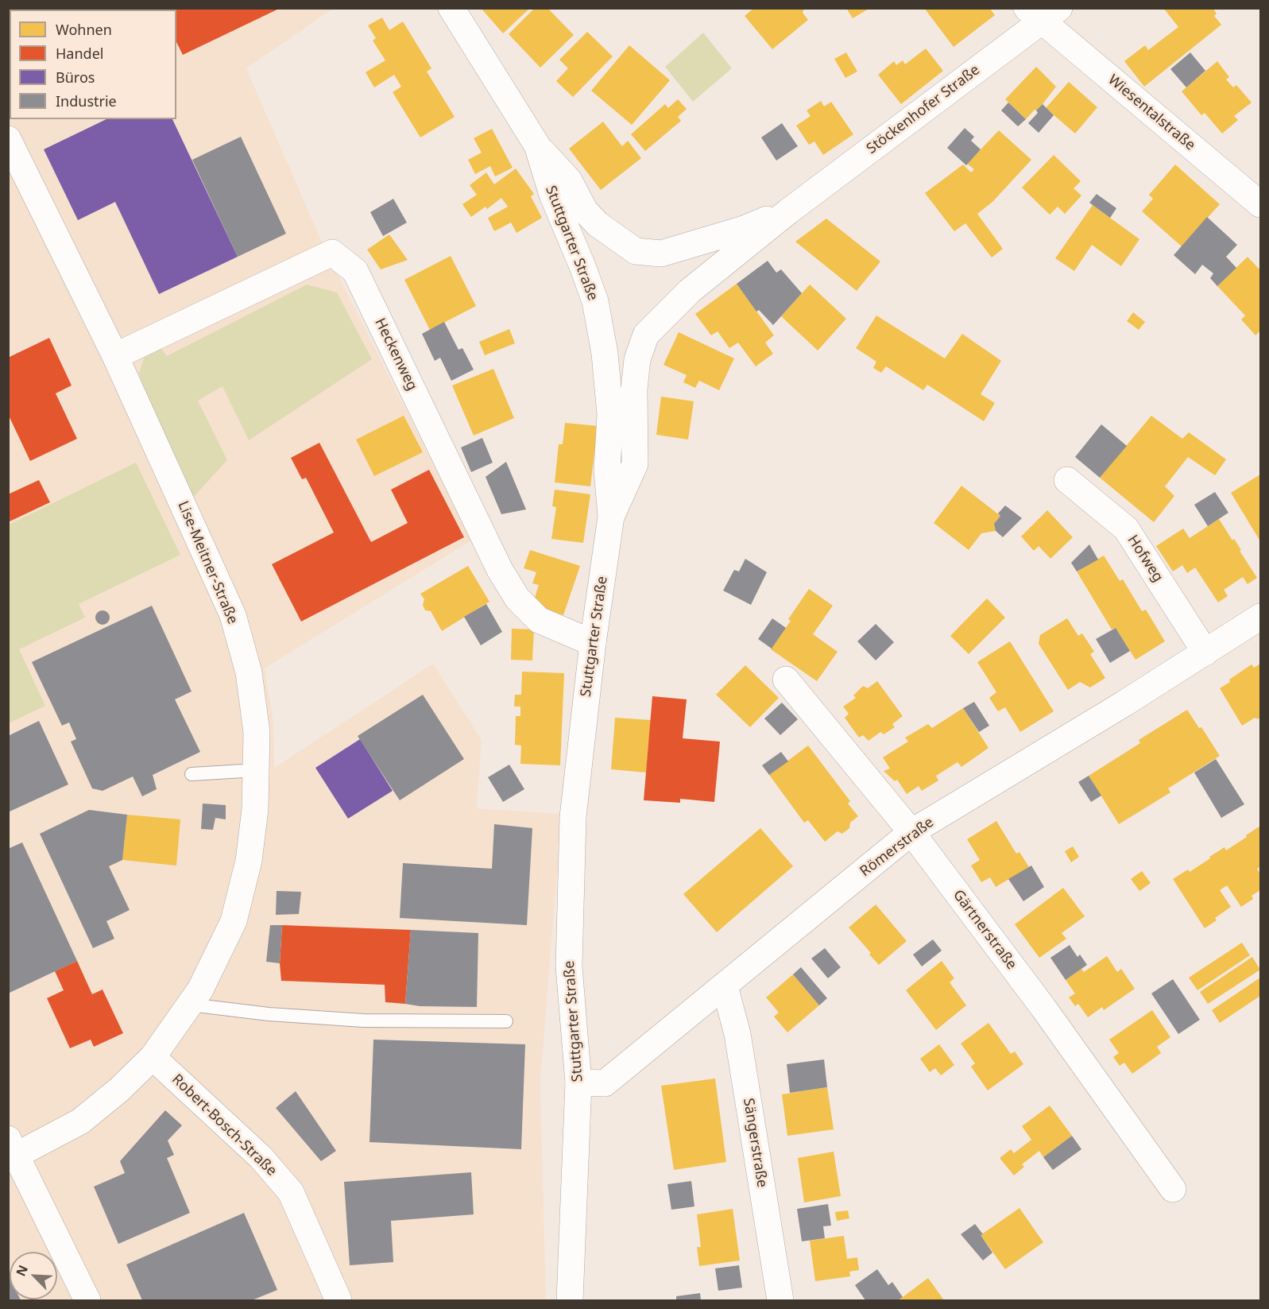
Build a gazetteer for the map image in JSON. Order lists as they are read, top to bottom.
{
  "streets": {
    "street": [
      "Stöckenhofer Straße",
      "Wiesentalstraße",
      "Stuttgarter Straße",
      "Heckenweg",
      "Hofweg",
      "Lise-Meitner-Straße",
      "Römerstraße",
      "Gärtnerstraße",
      "Robert-Bosch-Straße",
      "Sängerstraße"
    ]
  },
  "crossings": [
    ["Stöckenhofer Straße", "Wiesentalstraße"],
    ["Stuttgarter Straße", "Heckenweg"],
    ["Stuttgarter Straße", "Römerstraße"],
    ["Heckenweg", "Lise-Meitner-Straße"],
    ["Hofweg", "Römerstraße"],
    ["Lise-Meitner-Straße", "Robert-Bosch-Straße"],
    ["Römerstraße", "Gärtnerstraße"],
    ["Römerstraße", "Sängerstraße"]
  ],
  "legend": [
    "Wohnen",
    "Handel",
    "Büros",
    "Industrie"
  ],
  "north": "top left"
}
